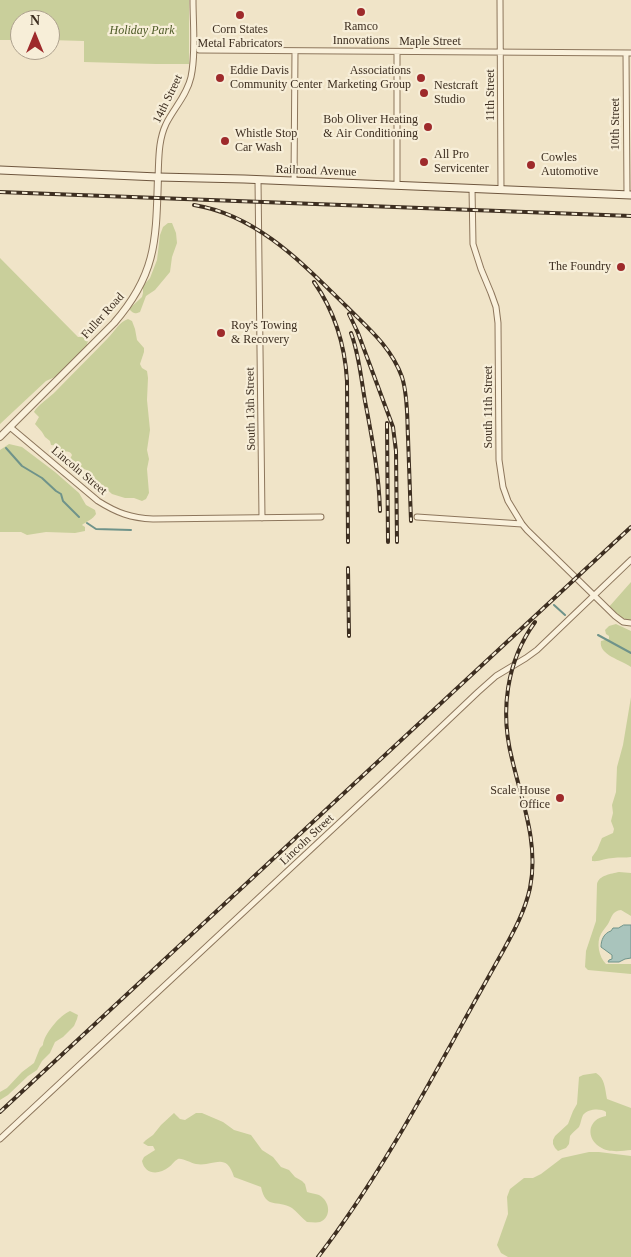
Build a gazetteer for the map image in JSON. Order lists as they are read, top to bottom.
{
  "streets": {
    "main road": ["Railroad Avenue"],
    "street": [
      "Maple Street",
      "11th Street",
      "14th Street",
      "10th Street",
      "Fuller Road",
      "South 11th Street",
      "South 13th Street",
      "Lincoln Street"
    ]
  },
  "crossings": [
    ["Maple Street", "11th Street"],
    ["Maple Street", "10th Street"],
    ["11th Street", "Railroad Avenue"],
    ["14th Street", "Railroad Avenue"],
    ["14th Street", "Fuller Road"],
    ["10th Street", "Railroad Avenue"],
    ["Railroad Avenue", "Fuller Road"],
    ["Railroad Avenue", "South 11th Street"],
    ["Railroad Avenue", "South 13th Street"],
    ["Fuller Road", "Lincoln Street"],
    ["South 11th Street", "Lincoln Street"],
    ["South 13th Street", "Lincoln Street"]
  ],
  "parks": ["Holiday Park"],
  "places": [
    "Ramco Innovations",
    "Corn States Metal Fabricators",
    "Eddie Davis Community Center",
    "Associations Marketing Group",
    "Nestcraft Studio",
    "Bob Oliver Heating & Air Conditioning",
    "Whistle Stop Car Wash",
    "All Pro Servicenter",
    "Cowles Automotive",
    "The Foundry",
    "Roy's Towing & Recovery",
    "Scale House Office"
  ],
  "north": "top"
}
